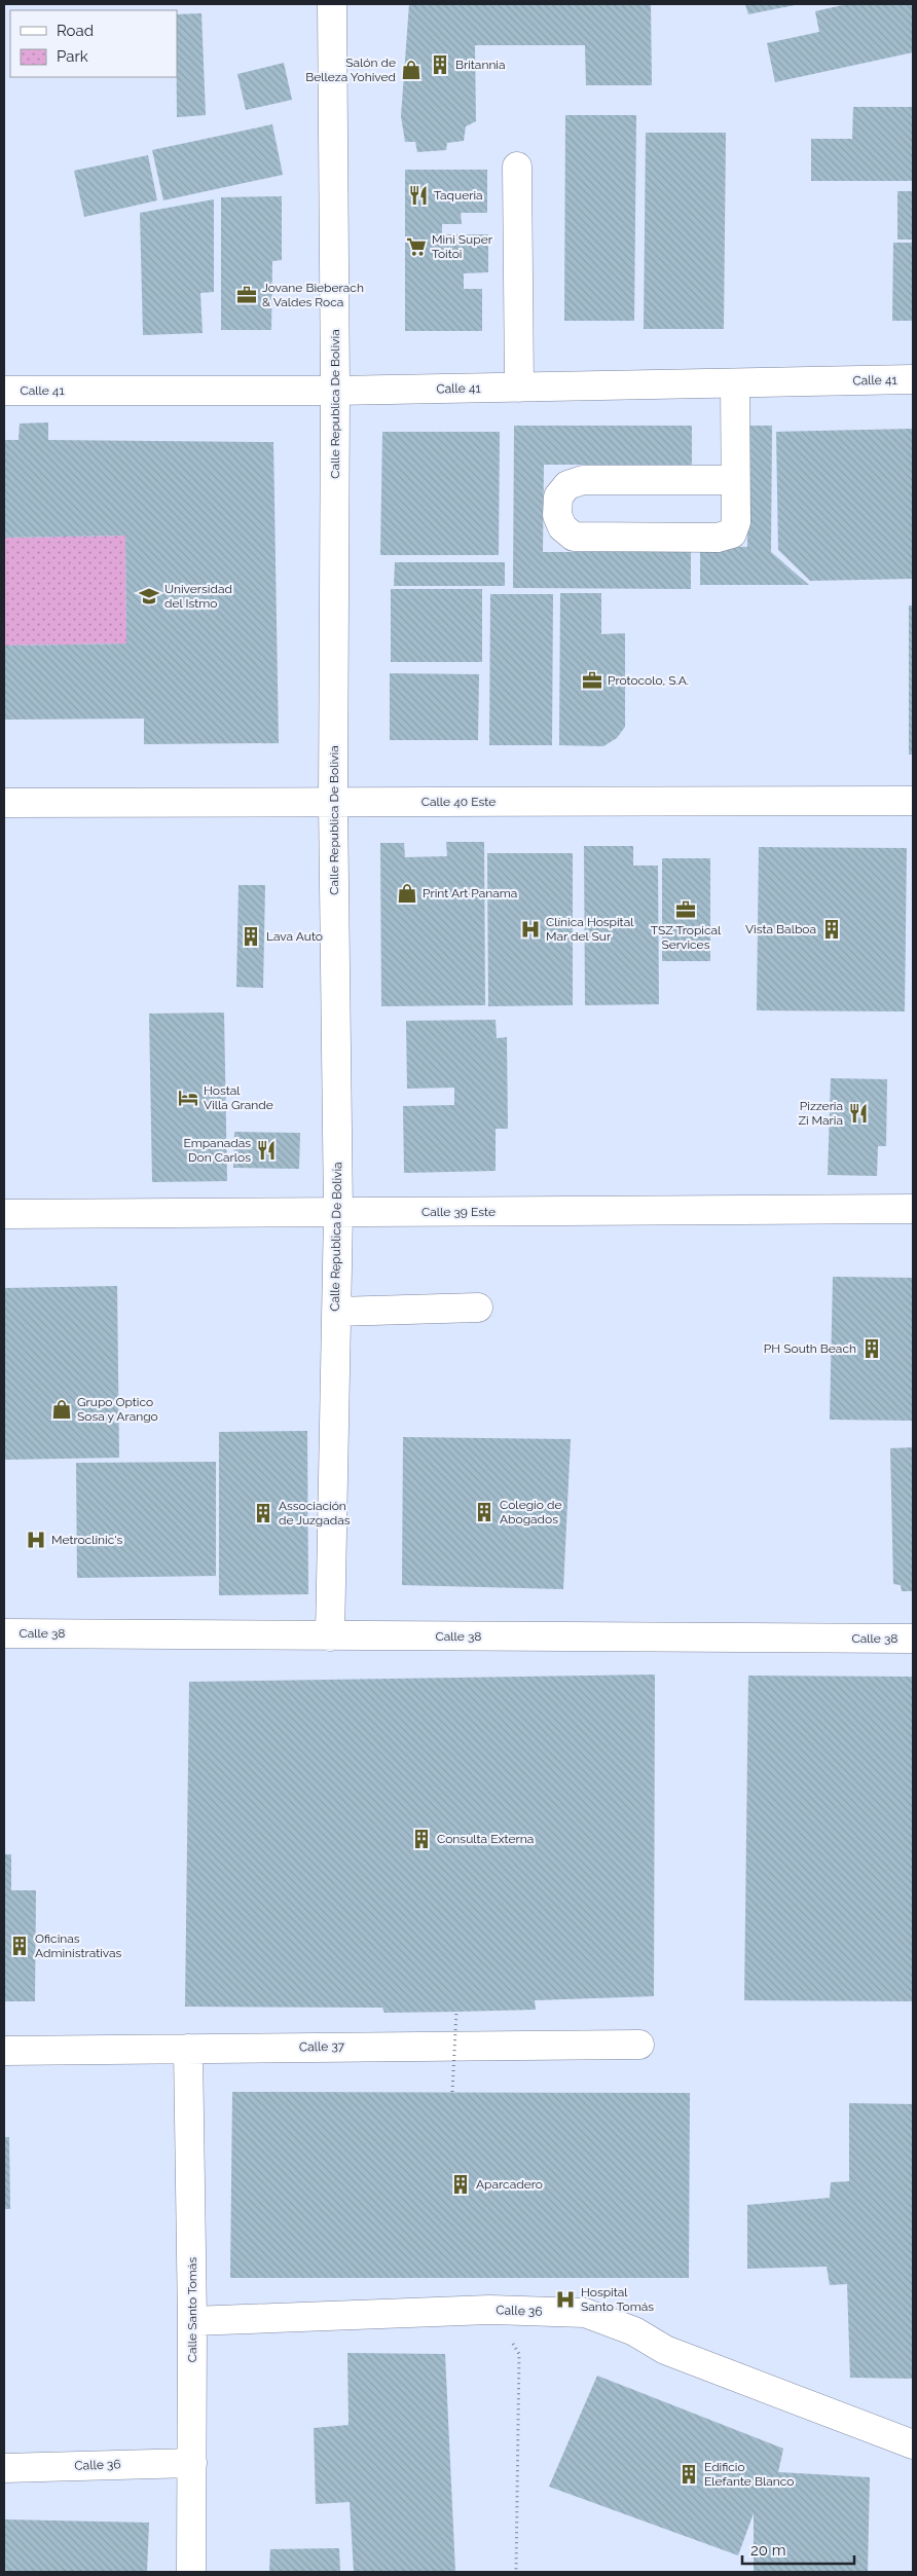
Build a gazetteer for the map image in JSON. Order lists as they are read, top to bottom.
{
  "streets": {
    "street": [
      "Calle 41",
      "Calle Republica De Bolivia",
      "Calle 40 Este",
      "Calle 39 Este",
      "Calle 38",
      "Calle 37",
      "Calle Santo Tomás",
      "Calle 36"
    ]
  },
  "crossings": [
    ["Calle 41", "Calle Republica De Bolivia"],
    ["Calle Republica De Bolivia", "Calle 40 Este"],
    ["Calle Republica De Bolivia", "Calle 39 Este"],
    ["Calle Republica De Bolivia", "Calle 38"],
    ["Calle 37", "Calle Santo Tomás"],
    ["Calle Santo Tomás", "Calle 36"]
  ],
  "places": {
    "building": [
      "Britannia",
      "Vista Balboa",
      "Lava Auto",
      "PH South Beach",
      "Colegio de Abogados",
      "Associación de Juzgadas",
      "Consulta Externa",
      "Oficinas Administrativas",
      "Aparcadero",
      "Edificio Elefante Blanco"
    ],
    "shop": ["Salón de Belleza Yohived", "Print Art Panama", "Grupo Optico Sosa y Arango"],
    "restaurant": ["Taqueria", "Pizzeria Zi Maria", "Empanadas Don Carlos"],
    "supermarket": ["Mini Super Toitoi"],
    "office": ["Jovane Bieberach & Valdes Roca", "Protocolo, S.A.", "TSZ Tropical Services"],
    "school or university": ["Universidad del Istmo"],
    "hospital": ["Clínica Hospital Mar del Sur", "Metroclinic's", "Hospital Santo Tomás"],
    "hotel": ["Hostal Villa Grande"]
  },
  "legend": ["Road", "Park"],
  "scale_bar": "20 m"
}
